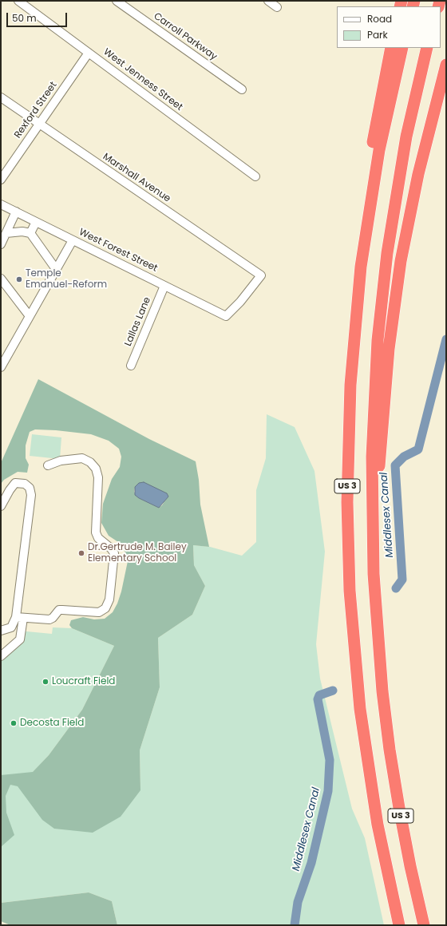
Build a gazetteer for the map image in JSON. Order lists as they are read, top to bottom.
{
  "streets": {
    "highway": ["US 3"],
    "street": [
      "Carroll Parkway",
      "West Jenness Street",
      "Rexford Street",
      "Marshall Avenue",
      "West Forest Street",
      "Lallas Lane"
    ]
  },
  "crossings": [
    ["West Jenness Street", "Rexford Street"],
    ["Rexford Street", "Marshall Avenue"],
    ["Marshall Avenue", "West Forest Street"],
    ["West Forest Street", "Lallas Lane"]
  ],
  "water": ["Middlesex Canal"],
  "places": [
    "Temple Emanuel-Reform",
    "Dr.Gertrude M. Bailey Elementary School",
    "Loucraft Field",
    "Decosta Field"
  ],
  "legend": ["Road", "Park"],
  "scale_bar": "50 m"
}
